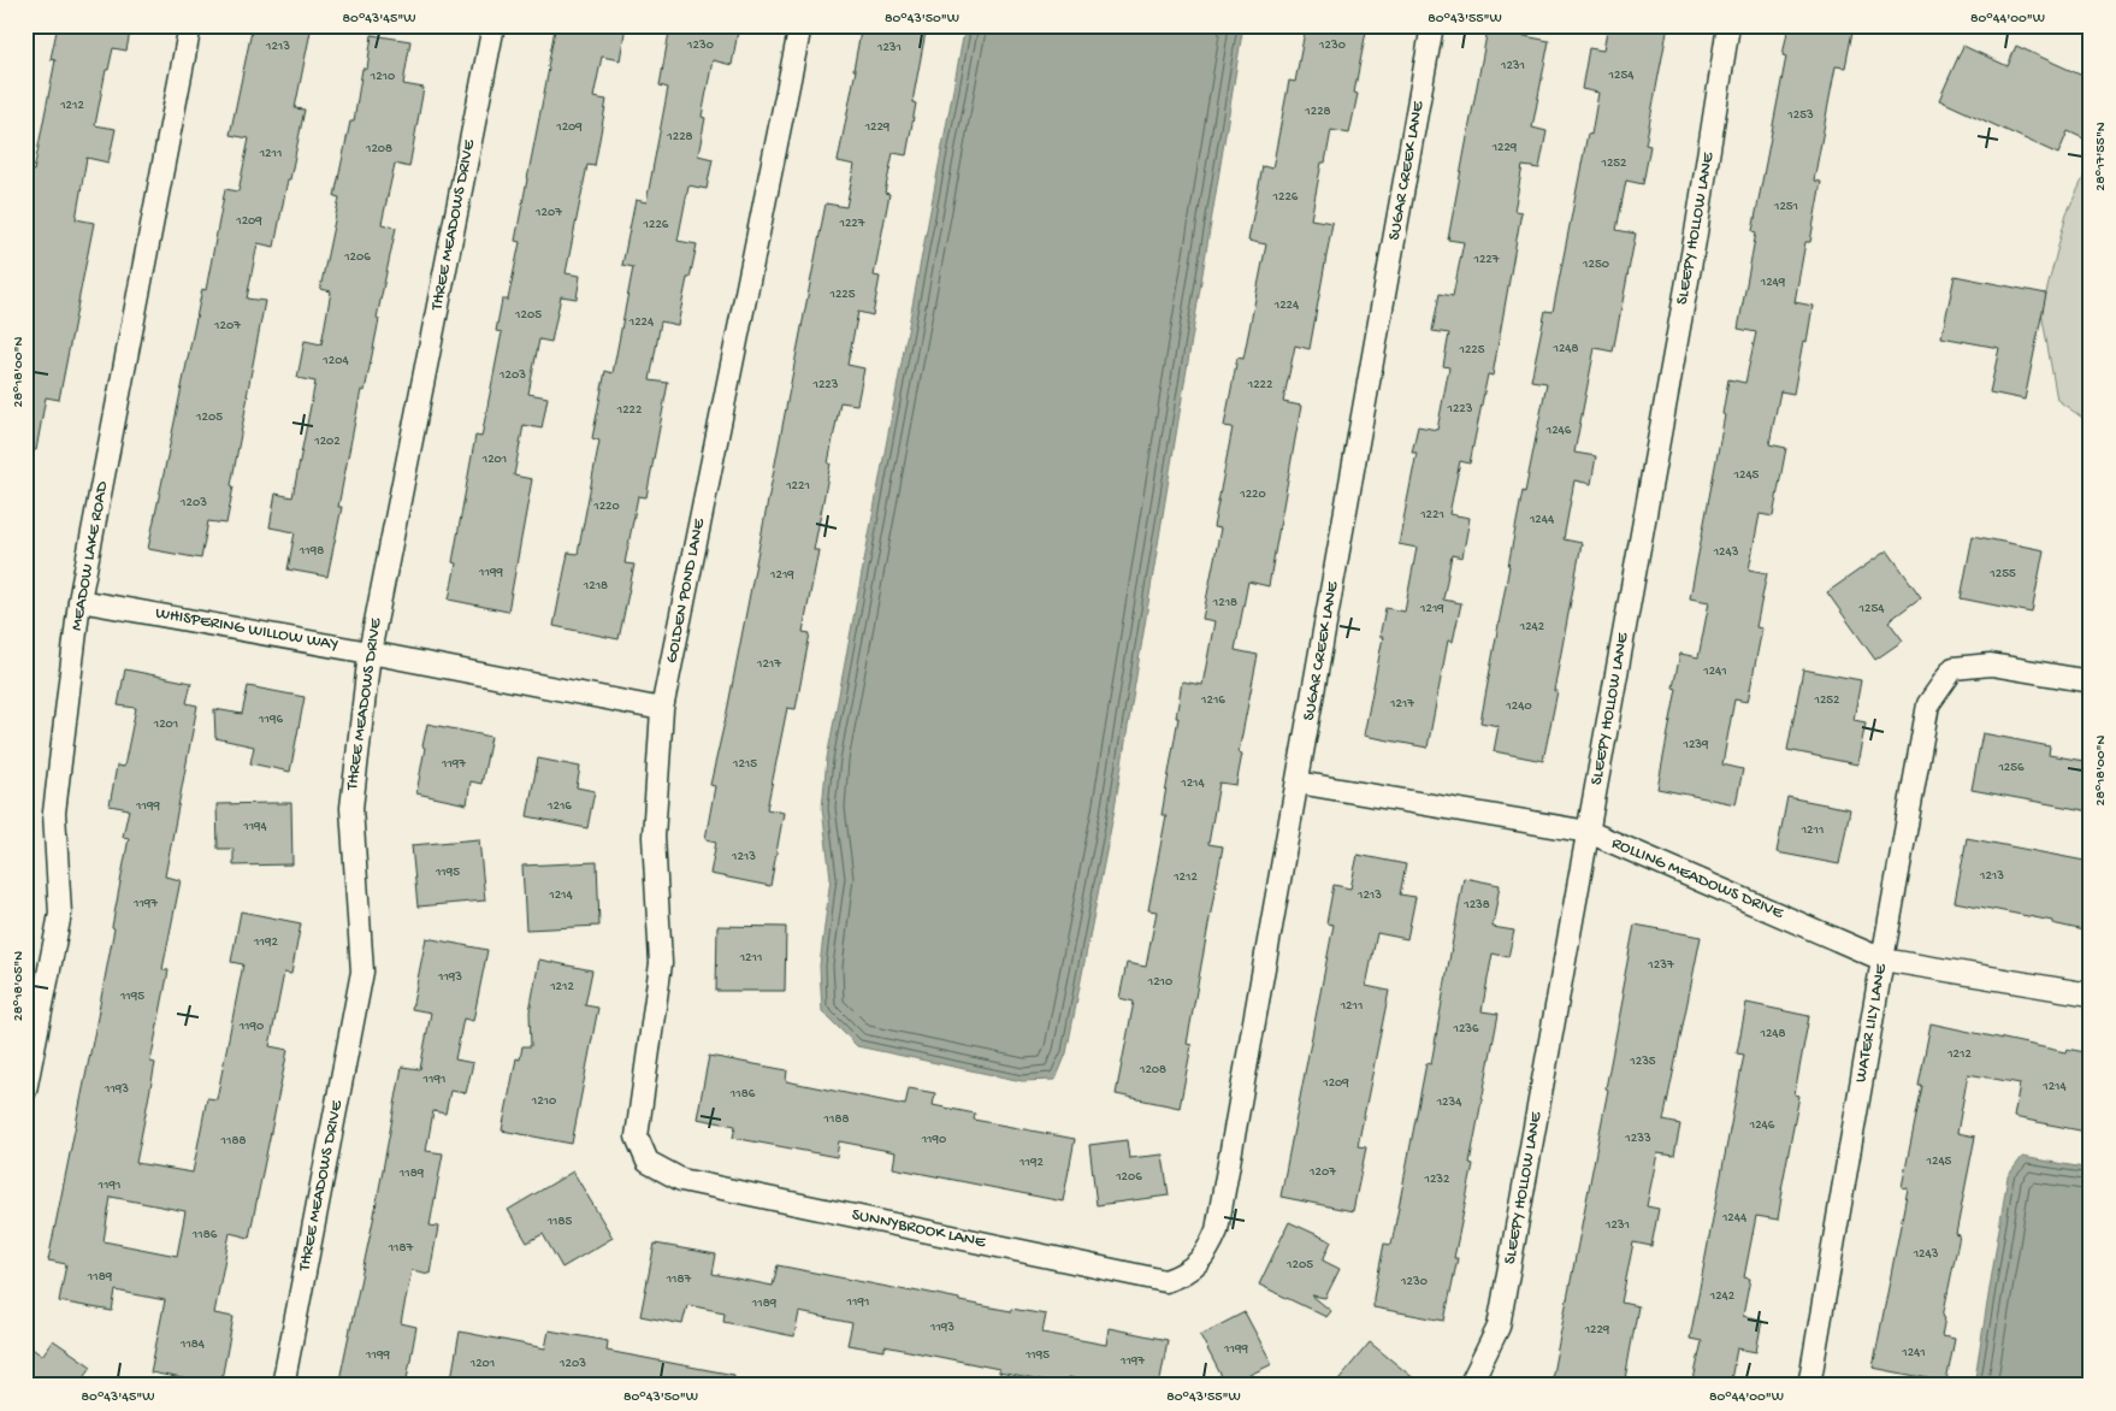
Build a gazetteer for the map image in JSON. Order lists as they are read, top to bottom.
{
  "streets": {
    "street": [
      "SUGAR CREEK LANE",
      "THREE MEADOWS DRIVE",
      "SLEEPY HOLLOW LANE",
      "MEADOW LAKE ROAD",
      "GOLDEN POND LANE",
      "WHISPERING WILLOW WAY",
      "ROLLING MEADOWS DRIVE",
      "WATER LILY LANE",
      "SUNNYBROOK LANE"
    ]
  },
  "crossings": [
    ["SUGAR CREEK LANE", "ROLLING MEADOWS DRIVE"],
    ["SUGAR CREEK LANE", "SUNNYBROOK LANE"],
    ["THREE MEADOWS DRIVE", "WHISPERING WILLOW WAY"],
    ["SLEEPY HOLLOW LANE", "ROLLING MEADOWS DRIVE"],
    ["MEADOW LAKE ROAD", "WHISPERING WILLOW WAY"],
    ["GOLDEN POND LANE", "WHISPERING WILLOW WAY"],
    ["GOLDEN POND LANE", "SUNNYBROOK LANE"],
    ["ROLLING MEADOWS DRIVE", "WATER LILY LANE"]
  ],
  "house_numbers": [
    "1230",
    "1230",
    "1213",
    "1231",
    "1231",
    "1254",
    "1210",
    "1212",
    "1228",
    "1253",
    "1209",
    "1229",
    "1228",
    "1229",
    "1208",
    "1211",
    "1252",
    "1226",
    "1251",
    "1207",
    "1209",
    "1227",
    "1226",
    "1206",
    "1227",
    "1250",
    "1249",
    "1225",
    "1224",
    "1205",
    "1224",
    "1207",
    "1248",
    "1225",
    "1204",
    "1203",
    "1223",
    "1222",
    "1223",
    "1222",
    "1205",
    "1246",
    "1202",
    "1201",
    "1245",
    "1221",
    "1220",
    "1203",
    "1220",
    "1221",
    "1244",
    "1198",
    "1243",
    "1199",
    "1255",
    "1219",
    "1218",
    "1218",
    "1219",
    "1254",
    "1242",
    "1217",
    "1241",
    "1216",
    "1252",
    "1217",
    "1240",
    "1196",
    "1201",
    "1239",
    "1197",
    "1215",
    "1256",
    "1214",
    "1199",
    "1216",
    "1194",
    "1211",
    "1213",
    "1195",
    "1213",
    "1212",
    "1214",
    "1213",
    "1197",
    "1238",
    "1192",
    "1211",
    "1237",
    "1193",
    "1210",
    "1212",
    "1195",
    "1211",
    "1190",
    "1236",
    "1248",
    "1212",
    "1235",
    "1208",
    "1191",
    "1209",
    "1214",
    "1193",
    "1186",
    "1210",
    "1234",
    "1188",
    "1246",
    "1233",
    "1190",
    "1188",
    "1245",
    "1192",
    "1207",
    "1189",
    "1206",
    "1232",
    "1191",
    "1244",
    "1185",
    "1231",
    "1186",
    "1187",
    "1243",
    "1205",
    "1189",
    "1187",
    "1230",
    "1242",
    "1191",
    "1189",
    "1193",
    "1229",
    "1184",
    "1199",
    "1241",
    "1199",
    "1195",
    "1197",
    "1201",
    "1203"
  ],
  "coordinates": [
    "80°43'45\"W",
    "80°43'50\"W",
    "80°43'55\"W",
    "80°44'00\"W",
    "28°17'55\"N",
    "28°18'00\"N",
    "28°18'05\"N"
  ]
}
